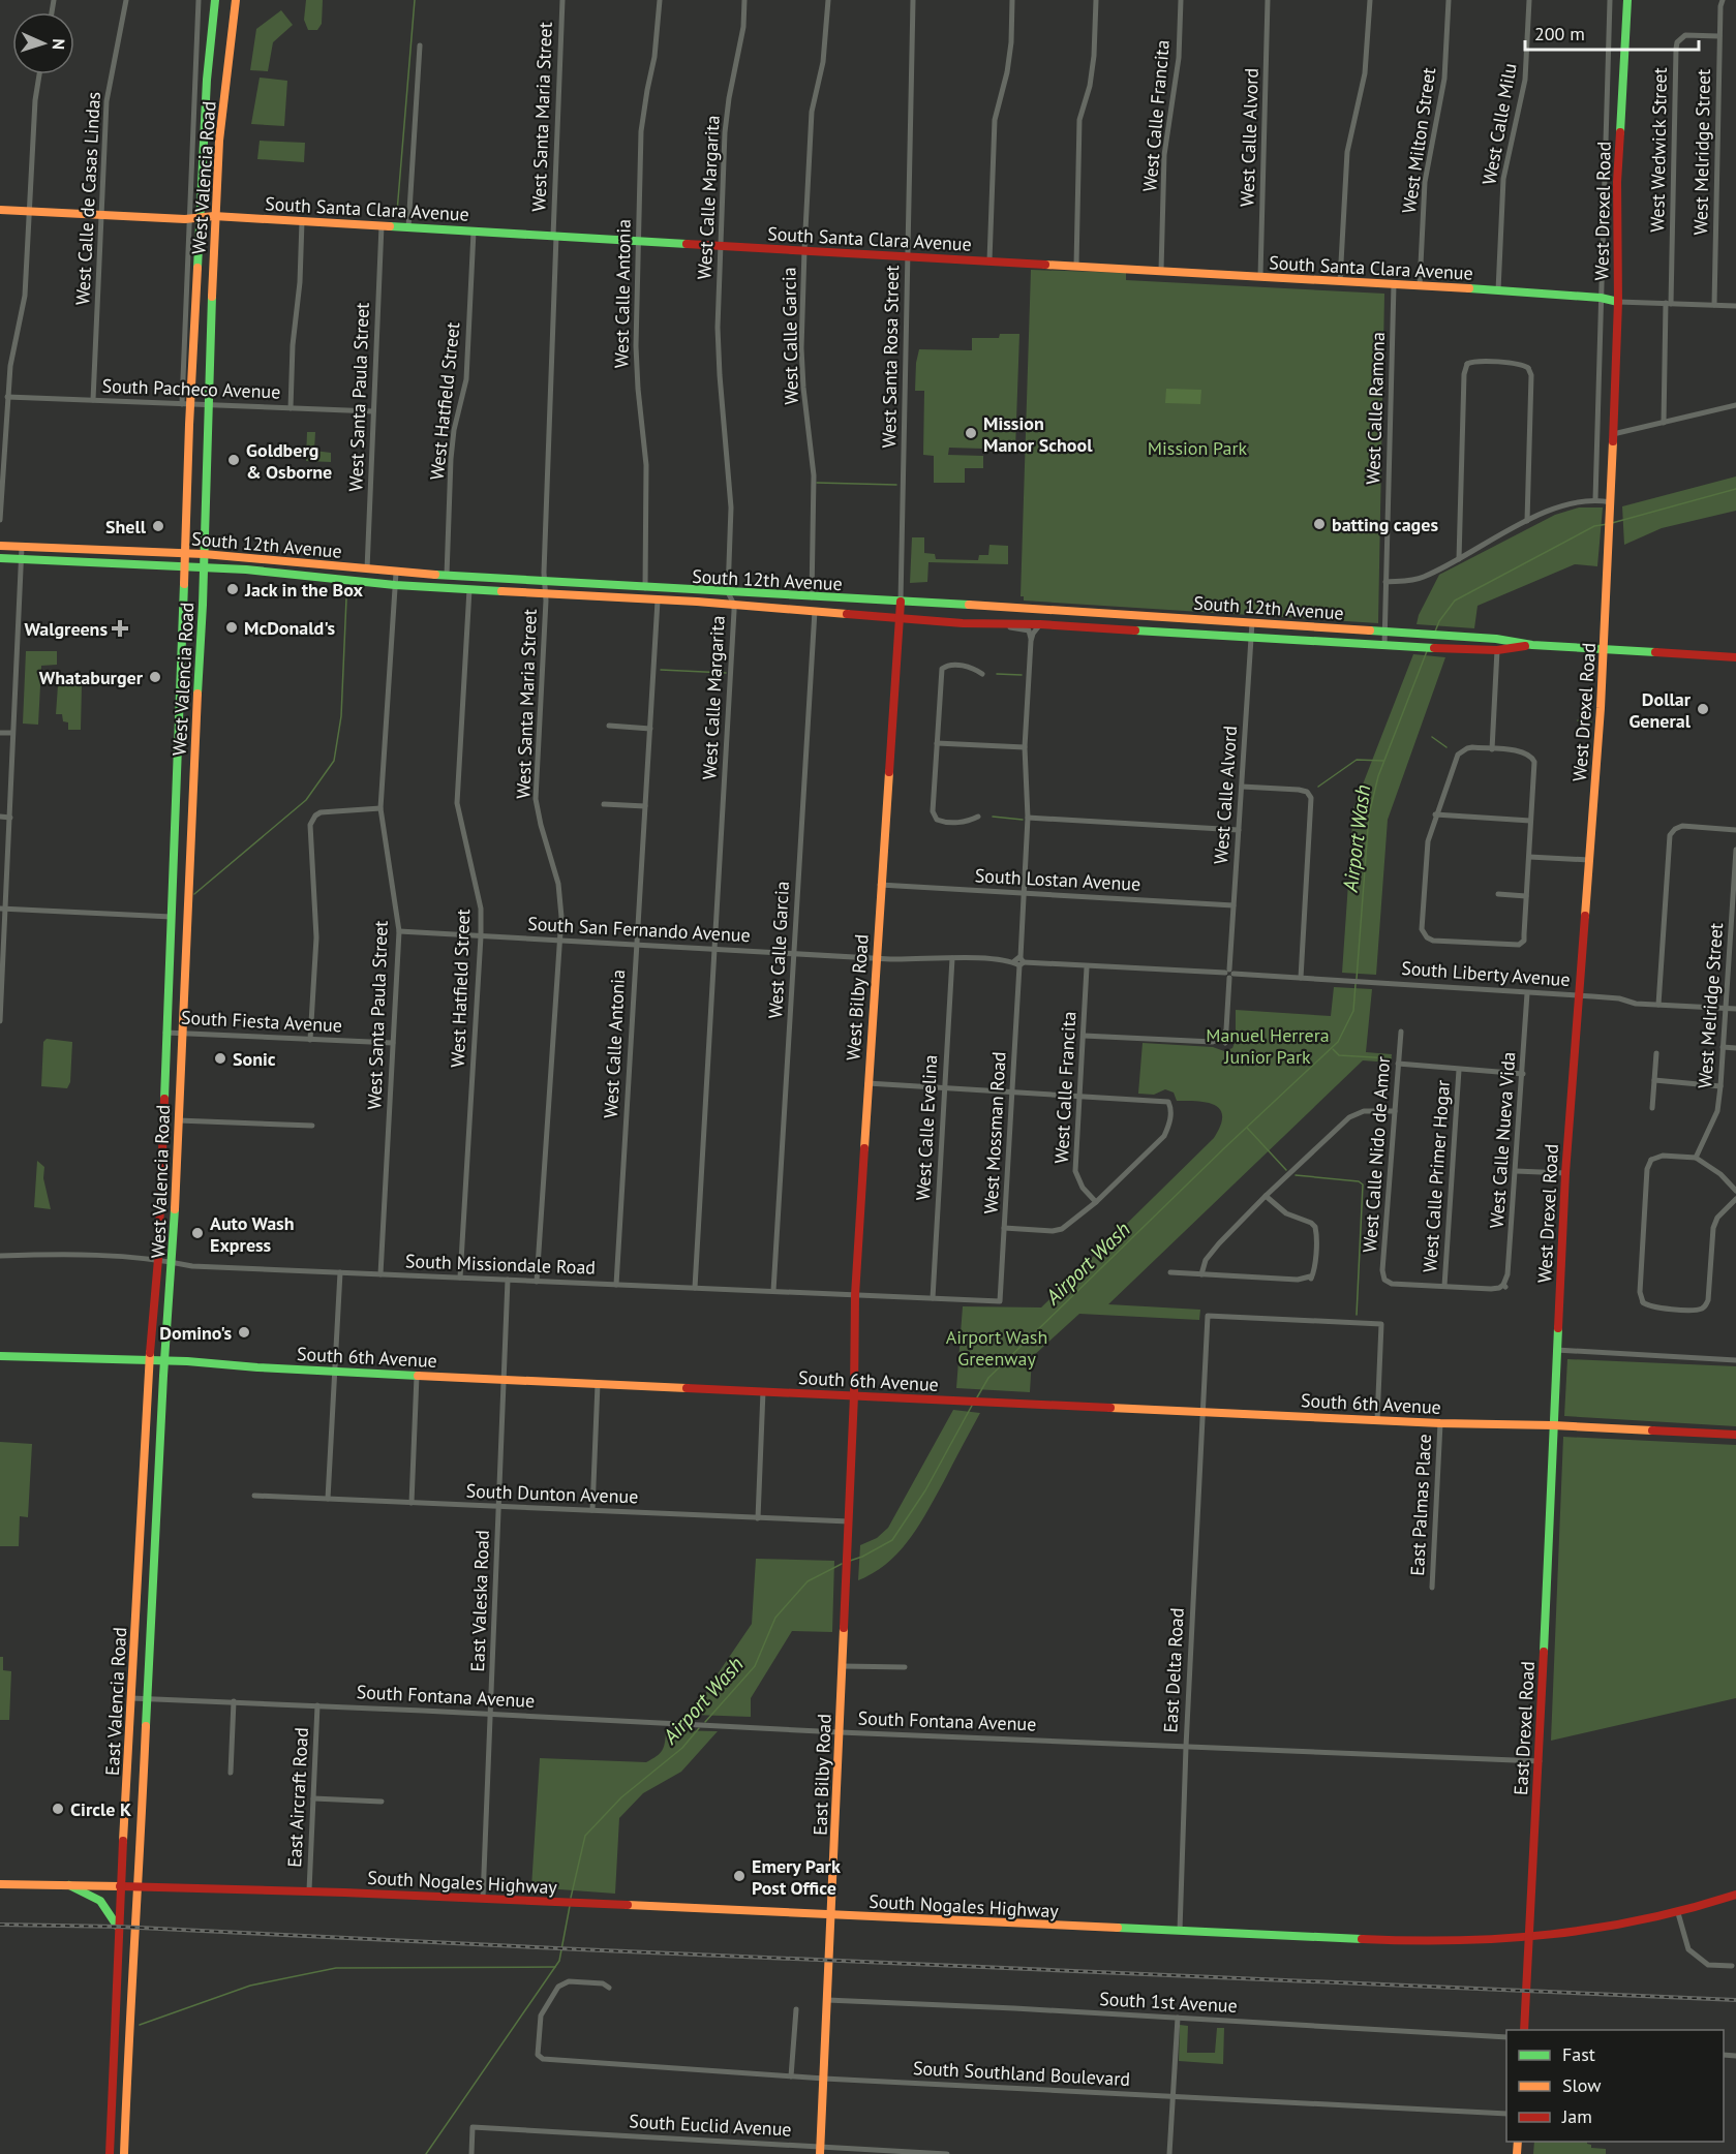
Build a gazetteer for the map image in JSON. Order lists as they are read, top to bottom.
{
  "streets": {
    "main road": [
      "West Valencia Road",
      "South Santa Clara Avenue",
      "West Drexel Road",
      "South 12th Avenue",
      "West Bilby Road",
      "South 6th Avenue",
      "East Valencia Road",
      "East Drexel Road",
      "East Bilby Road",
      "South Nogales Highway"
    ],
    "street": [
      "West Calle Francita",
      "West Santa Maria Street",
      "West Calle Milu",
      "West Calle Alvord",
      "West Milton Street",
      "West Wedwick Street",
      "West Melridge Street",
      "West Calle Margarita",
      "West Calle de Casas Lindas",
      "West Calle Antonia",
      "West Calle Garcia",
      "West Santa Rosa Street",
      "South Pacheco Avenue",
      "West Santa Paula Street",
      "West Hatfield Street",
      "West Calle Ramona",
      "South Lostan Avenue",
      "South San Fernando Avenue",
      "South Liberty Avenue",
      "South Fiesta Avenue",
      "West Calle Evelina",
      "West Mossman Road",
      "West Calle Nueva Vida",
      "West Calle Nido de Amor",
      "West Calle Primer Hogar",
      "South Missiondale Road",
      "South Dunton Avenue",
      "East Palmas Place",
      "East Valeska Road",
      "East Delta Road",
      "South Fontana Avenue",
      "East Aircraft Road",
      "South 1st Avenue",
      "South Southland Boulevard",
      "South Euclid Avenue"
    ]
  },
  "crossings": [
    ["West Calle Francita", "West Calle Alvord"],
    ["West Calle Francita", "South Santa Clara Avenue"],
    ["West Calle Francita", "South Liberty Avenue"],
    ["West Santa Maria Street", "South Santa Clara Avenue"],
    ["West Santa Maria Street", "South 12th Avenue"],
    ["West Santa Maria Street", "South San Fernando Avenue"],
    ["West Santa Maria Street", "South Missiondale Road"],
    ["West Calle Milu", "South Santa Clara Avenue"],
    ["West Calle Alvord", "South Santa Clara Avenue"],
    ["West Calle Alvord", "South 12th Avenue"],
    ["West Calle Alvord", "South Lostan Avenue"],
    ["West Calle Alvord", "South Liberty Avenue"],
    ["West Milton Street", "South Santa Clara Avenue"],
    ["West Wedwick Street", "West Melridge Street"],
    ["West Wedwick Street", "South Santa Clara Avenue"],
    ["West Melridge Street", "South Santa Clara Avenue"],
    ["West Melridge Street", "South Liberty Avenue"],
    ["West Valencia Road", "South Santa Clara Avenue"],
    ["West Valencia Road", "South Pacheco Avenue"],
    ["West Valencia Road", "South 12th Avenue"],
    ["West Valencia Road", "South Fiesta Avenue"],
    ["West Valencia Road", "South Missiondale Road"],
    ["West Valencia Road", "South 6th Avenue"],
    ["West Valencia Road", "East Valencia Road"],
    ["West Calle Margarita", "South Santa Clara Avenue"],
    ["West Calle Margarita", "South 12th Avenue"],
    ["West Calle Margarita", "South San Fernando Avenue"],
    ["West Calle Margarita", "South Missiondale Road"],
    ["West Calle de Casas Lindas", "South Santa Clara Avenue"],
    ["West Calle de Casas Lindas", "South Pacheco Avenue"],
    ["South Santa Clara Avenue", "West Drexel Road"],
    ["South Santa Clara Avenue", "West Calle Antonia"],
    ["South Santa Clara Avenue", "West Calle Garcia"],
    ["South Santa Clara Avenue", "West Santa Rosa Street"],
    ["South Santa Clara Avenue", "West Santa Paula Street"],
    ["South Santa Clara Avenue", "West Hatfield Street"],
    ["South Santa Clara Avenue", "West Calle Ramona"],
    ["West Drexel Road", "South 12th Avenue"],
    ["West Drexel Road", "South Liberty Avenue"],
    ["West Drexel Road", "South 6th Avenue"],
    ["West Drexel Road", "East Drexel Road"],
    ["West Calle Antonia", "South 12th Avenue"],
    ["West Calle Antonia", "South San Fernando Avenue"],
    ["West Calle Antonia", "South Missiondale Road"],
    ["West Calle Garcia", "South 12th Avenue"],
    ["West Calle Garcia", "South San Fernando Avenue"],
    ["West Calle Garcia", "South Missiondale Road"],
    ["West Santa Rosa Street", "South 12th Avenue"],
    ["West Santa Rosa Street", "West Bilby Road"],
    ["South Pacheco Avenue", "West Santa Paula Street"],
    ["West Santa Paula Street", "South 12th Avenue"],
    ["West Santa Paula Street", "South San Fernando Avenue"],
    ["West Santa Paula Street", "South Fiesta Avenue"],
    ["West Santa Paula Street", "South Missiondale Road"],
    ["West Hatfield Street", "South 12th Avenue"],
    ["West Hatfield Street", "South San Fernando Avenue"],
    ["West Hatfield Street", "South Missiondale Road"],
    ["West Calle Ramona", "South 12th Avenue"],
    ["South 12th Avenue", "West Bilby Road"],
    ["South Lostan Avenue", "West Bilby Road"],
    ["South Lostan Avenue", "West Mossman Road"],
    ["South San Fernando Avenue", "South Liberty Avenue"],
    ["South San Fernando Avenue", "West Bilby Road"],
    ["South Liberty Avenue", "West Bilby Road"],
    ["South Liberty Avenue", "West Calle Evelina"],
    ["South Liberty Avenue", "West Mossman Road"],
    ["South Liberty Avenue", "West Calle Nueva Vida"],
    ["West Bilby Road", "South Missiondale Road"],
    ["West Bilby Road", "South 6th Avenue"],
    ["West Bilby Road", "East Bilby Road"],
    ["West Calle Evelina", "South Missiondale Road"],
    ["West Mossman Road", "South Missiondale Road"],
    ["West Calle Nueva Vida", "West Calle Nido de Amor"],
    ["West Calle Nueva Vida", "West Calle Primer Hogar"],
    ["West Calle Nido de Amor", "West Calle Primer Hogar"],
    ["South Missiondale Road", "East Valeska Road"],
    ["South 6th Avenue", "East Palmas Place"],
    ["South 6th Avenue", "East Valeska Road"],
    ["South 6th Avenue", "East Delta Road"],
    ["South 6th Avenue", "East Valencia Road"],
    ["South 6th Avenue", "East Drexel Road"],
    ["South 6th Avenue", "East Bilby Road"],
    ["South Dunton Avenue", "East Valeska Road"],
    ["South Dunton Avenue", "East Bilby Road"],
    ["East Valeska Road", "South Fontana Avenue"],
    ["East Valeska Road", "South Nogales Highway"],
    ["East Delta Road", "South Fontana Avenue"],
    ["East Delta Road", "South Nogales Highway"],
    ["South Fontana Avenue", "East Valencia Road"],
    ["South Fontana Avenue", "East Drexel Road"],
    ["South Fontana Avenue", "East Bilby Road"],
    ["South Fontana Avenue", "East Aircraft Road"],
    ["East Valencia Road", "South Nogales Highway"],
    ["East Drexel Road", "South Nogales Highway"],
    ["East Bilby Road", "South Nogales Highway"],
    ["East Bilby Road", "South 1st Avenue"],
    ["East Bilby Road", "South Southland Boulevard"],
    ["East Bilby Road", "South Euclid Avenue"],
    ["East Aircraft Road", "South Nogales Highway"]
  ],
  "water": ["Airport Wash"],
  "parks": ["Mission Park", "Manuel Herrera Junior Park", "Airport Wash Greenway"],
  "places": {
    "other": [
      "Mission Manor School",
      "Goldberg & Osborne",
      "batting cages",
      "Shell",
      "Jack in the Box",
      "McDonald's",
      "Whataburger",
      "Dollar General",
      "Sonic",
      "Auto Wash Express",
      "Domino's",
      "Circle K",
      "Emery Park Post Office"
    ],
    "health": ["Walgreens"]
  },
  "legend": ["Fast", "Slow", "Jam"],
  "scale_bar": "200 m",
  "north": "right"
}
